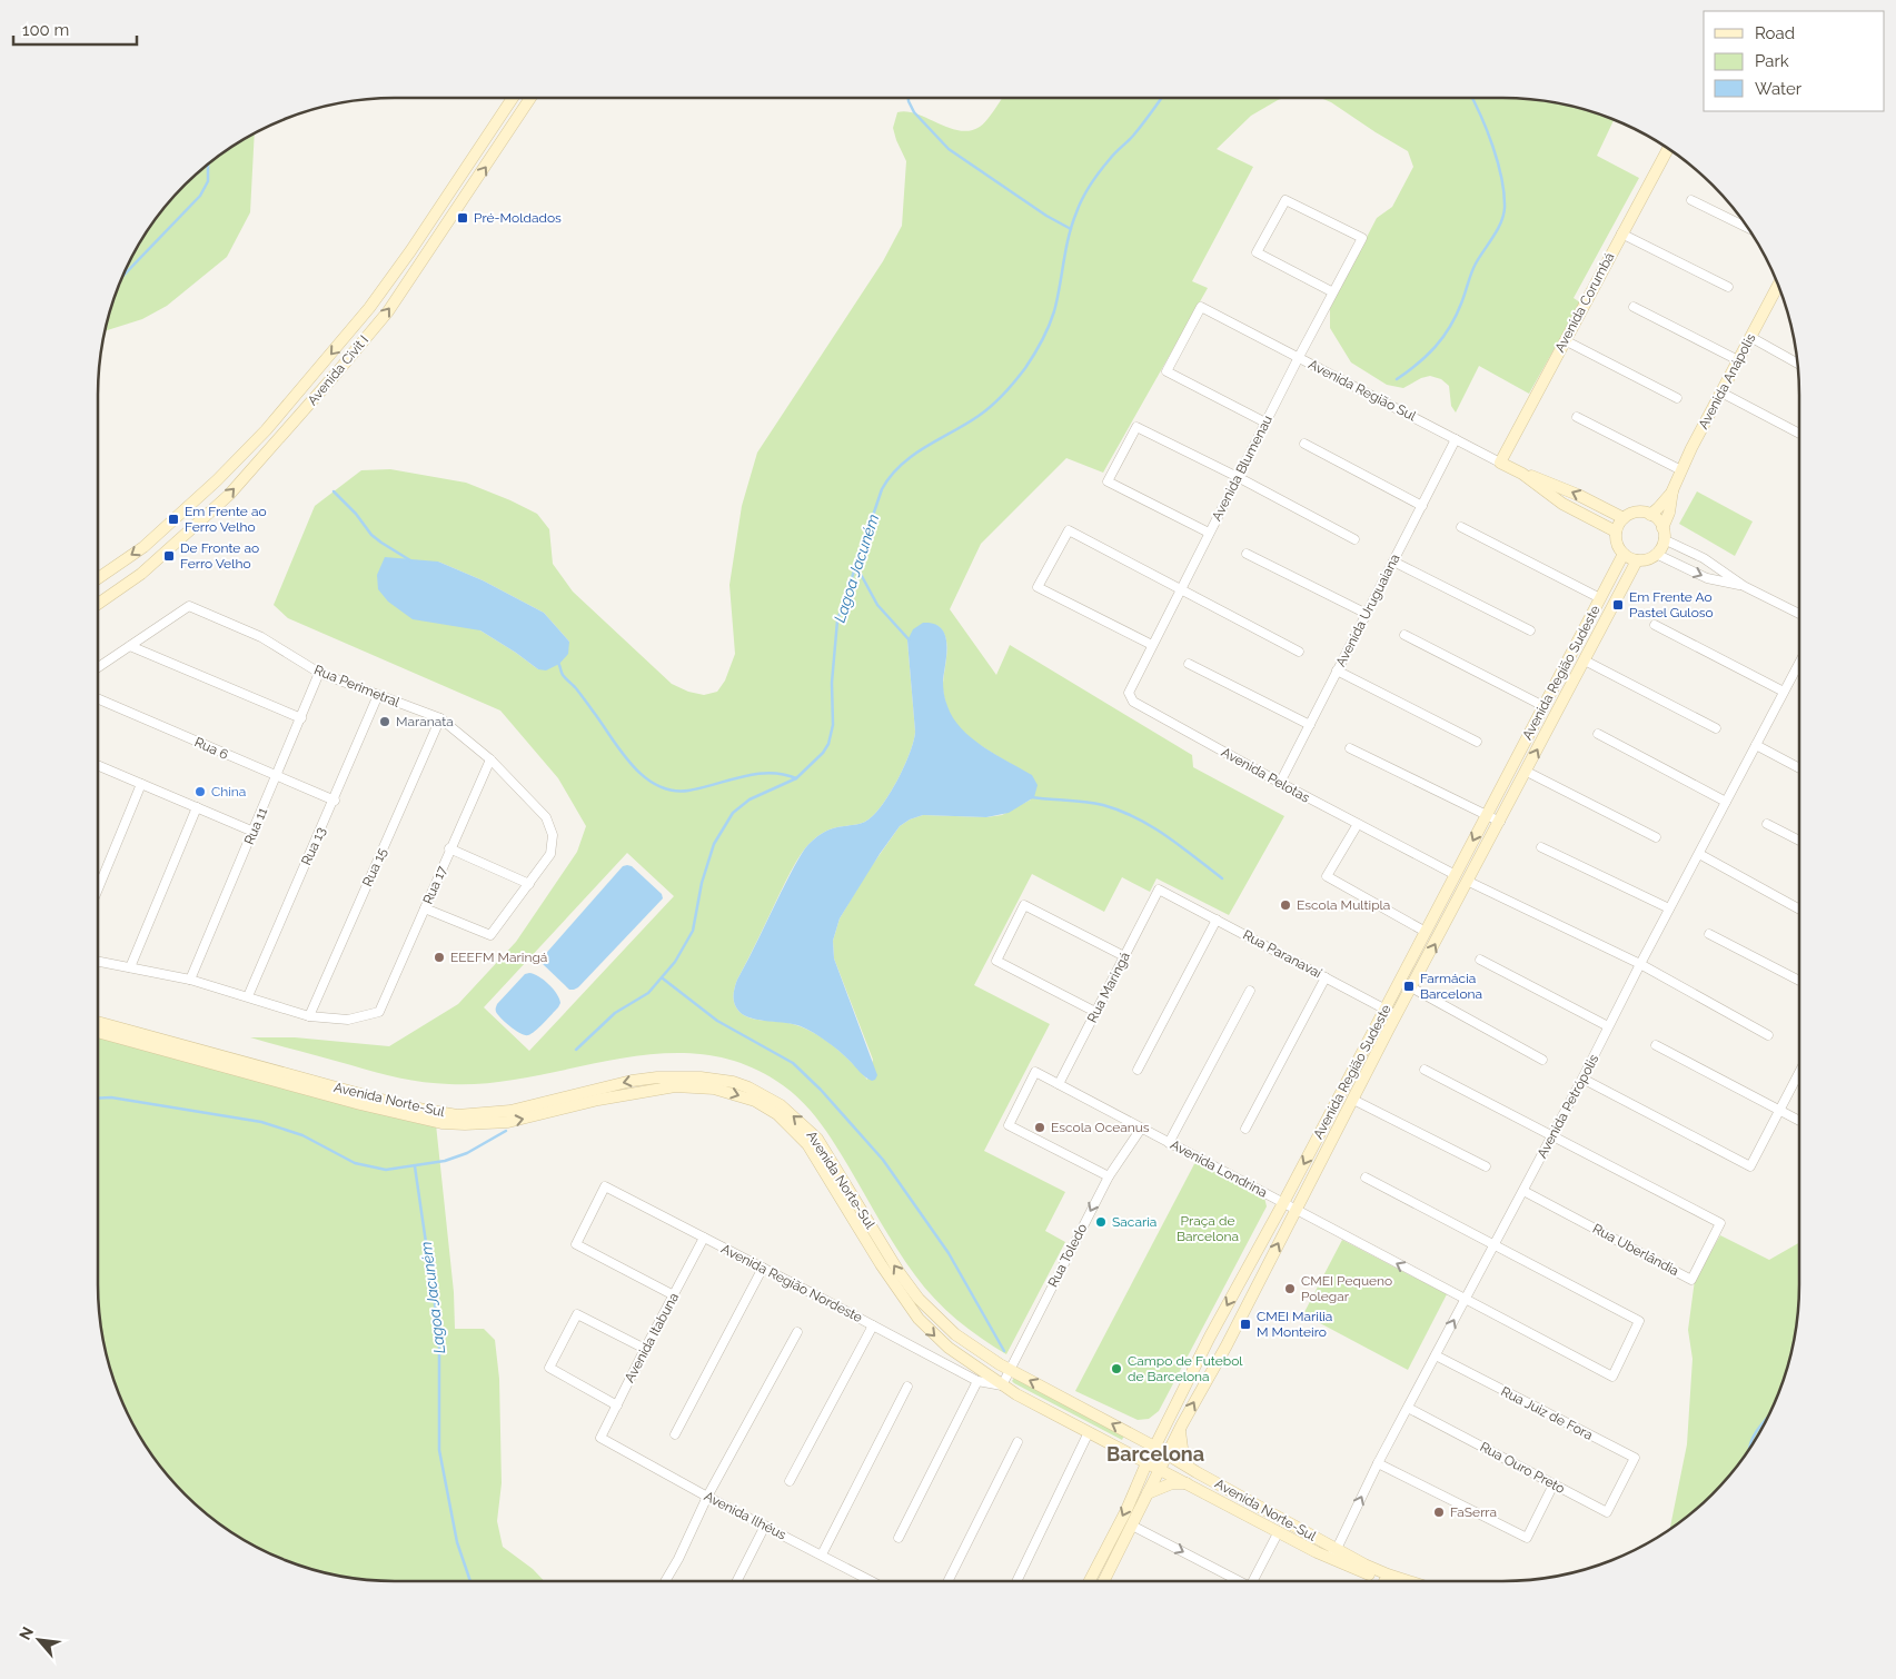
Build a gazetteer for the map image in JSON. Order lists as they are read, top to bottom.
{
  "streets": {
    "main road": [
      "Avenida Corumbá",
      "Avenida Civit I",
      "Avenida Anápolis",
      "Avenida Região Sul",
      "Avenida Região Sudeste",
      "Avenida Norte-Sul"
    ],
    "street": [
      "Avenida Blumenau",
      "Avenida Uruguaiana",
      "Rua Perimetral",
      "Rua 6",
      "Avenida Pelotas",
      "Rua 11",
      "Rua 13",
      "Rua 15",
      "Rua 17",
      "Rua Paranavaí",
      "Rua Maringá",
      "Avenida Petrópolis",
      "Avenida Londrina",
      "Rua Uberlândia",
      "Rua Toledo",
      "Avenida Região Nordeste",
      "Avenida Itabuna",
      "Rua Juiz de Fora",
      "Rua Ouro Preto",
      "Avenida Ilhéus"
    ]
  },
  "crossings": [
    ["Avenida Corumbá", "Avenida Região Sul"],
    ["Avenida Anápolis", "Avenida Região Sul"],
    ["Avenida Anápolis", "Avenida Região Sudeste"],
    ["Avenida Região Sul", "Avenida Blumenau"],
    ["Avenida Região Sul", "Avenida Uruguaiana"],
    ["Avenida Região Sul", "Avenida Região Sudeste"],
    ["Avenida Blumenau", "Avenida Pelotas"],
    ["Avenida Uruguaiana", "Avenida Pelotas"],
    ["Avenida Região Sudeste", "Avenida Pelotas"],
    ["Avenida Região Sudeste", "Rua Paranavaí"],
    ["Avenida Região Sudeste", "Avenida Norte-Sul"],
    ["Avenida Região Sudeste", "Avenida Londrina"],
    ["Rua Perimetral", "Rua 11"],
    ["Rua Perimetral", "Rua 13"],
    ["Rua Perimetral", "Rua 15"],
    ["Rua Perimetral", "Rua 17"],
    ["Rua 6", "Rua 11"],
    ["Rua 6", "Rua 13"],
    ["Rua 15", "Rua 17"],
    ["Rua Paranavaí", "Rua Maringá"],
    ["Rua Maringá", "Avenida Londrina"],
    ["Avenida Norte-Sul", "Avenida Petrópolis"],
    ["Avenida Norte-Sul", "Rua Toledo"],
    ["Avenida Petrópolis", "Avenida Londrina"],
    ["Avenida Petrópolis", "Rua Uberlândia"],
    ["Avenida Petrópolis", "Rua Juiz de Fora"],
    ["Avenida Petrópolis", "Rua Ouro Preto"],
    ["Avenida Londrina", "Rua Toledo"],
    ["Avenida Região Nordeste", "Avenida Itabuna"],
    ["Avenida Itabuna", "Avenida Ilhéus"],
    ["Rua Juiz de Fora", "Rua Ouro Preto"]
  ],
  "one_way": ["Rua Toledo"],
  "districts": ["Barcelona"],
  "water": ["Lagoa Jacuném"],
  "parks": ["Praça de Barcelona"],
  "places": {
    "transit": [
      "Pré-Moldados",
      "Em Frente ao Ferro Velho",
      "De Fronte ao Ferro Velho",
      "Em Frente Ao Pastel Guloso",
      "Farmácia Barcelona",
      "CMEI Marilia M Monteiro"
    ],
    "other": [
      "Maranata",
      "China",
      "Escola Multipla",
      "EEEFM Maringá",
      "Escola Oceanus",
      "Sacaria",
      "CMEI Pequeno Polegar",
      "Campo de Futebol de Barcelona",
      "FaSerra"
    ]
  },
  "legend": ["Road", "Park", "Water"],
  "scale_bar": "100 m",
  "north": "top left"
}
